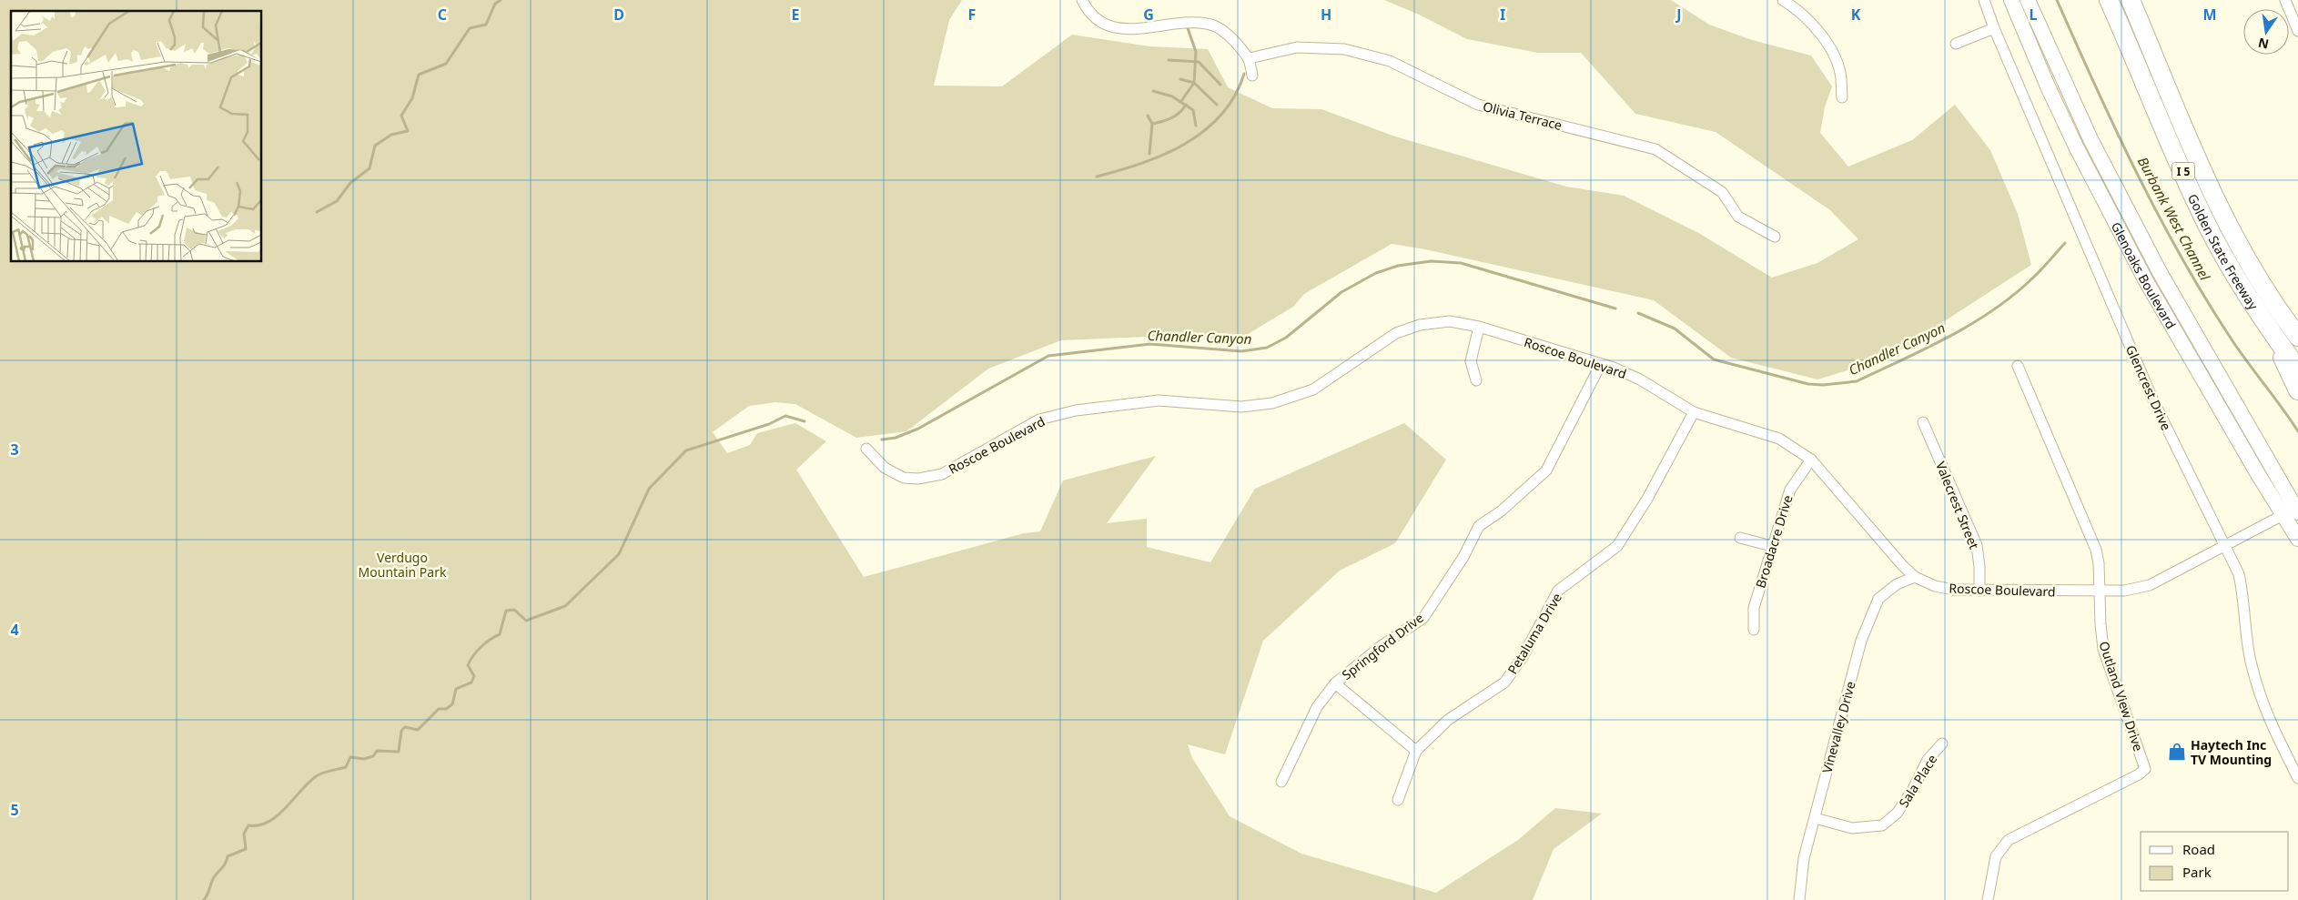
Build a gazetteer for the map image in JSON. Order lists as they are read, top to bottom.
{
  "streets": {
    "highway": ["I 5", "Golden State Freeway"],
    "main road": ["Glenoaks Boulevard"],
    "street": [
      "Olivia Terrace",
      "Roscoe Boulevard",
      "Glencrest Drive",
      "Valecrest Street",
      "Broadacre Drive",
      "Petaluma Drive",
      "Springford Drive",
      "Outland View Drive",
      "Vinevalley Drive",
      "Sala Place"
    ]
  },
  "crossings": [
    ["Glenoaks Boulevard", "Roscoe Boulevard"],
    ["Roscoe Boulevard", "Glencrest Drive"],
    ["Roscoe Boulevard", "Valecrest Street"],
    ["Roscoe Boulevard", "Broadacre Drive"],
    ["Roscoe Boulevard", "Petaluma Drive"],
    ["Roscoe Boulevard", "Springford Drive"],
    ["Roscoe Boulevard", "Outland View Drive"],
    ["Roscoe Boulevard", "Vinevalley Drive"],
    ["Vinevalley Drive", "Sala Place"]
  ],
  "water": ["Burbank West Channel", "Chandler Canyon"],
  "parks": ["Verdugo Mountain Park"],
  "places": {
    "shop": ["Haytech Inc TV Mounting"]
  },
  "legend": ["Road", "Park"],
  "north": "bottom",
  "grid": {
    "columns": [
      "C",
      "D",
      "E",
      "F",
      "G",
      "H",
      "I",
      "J",
      "K",
      "L",
      "M"
    ],
    "rows": ["3", "4", "5"]
  }
}
